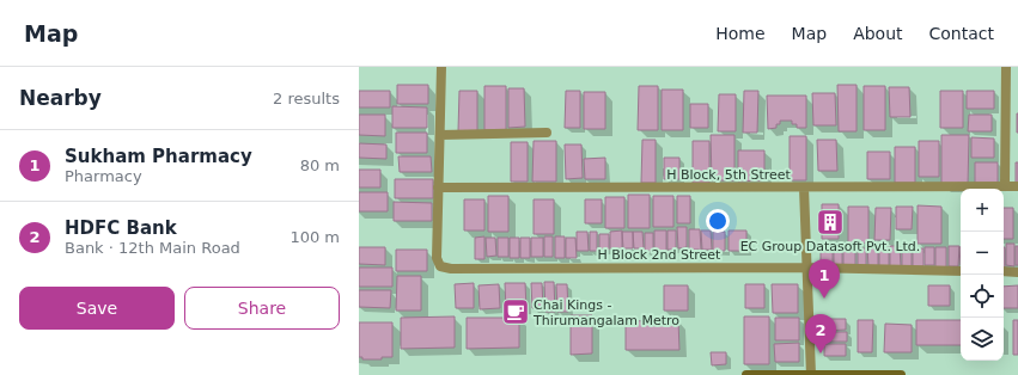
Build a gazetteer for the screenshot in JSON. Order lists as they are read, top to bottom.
{
  "streets": {
    "street": ["H Block, 5th Street", "H Block 2nd Street"]
  },
  "crossings": [
    ["H Block, 5th Street", "H Block 2nd Street"]
  ],
  "places": {
    "building": ["EC Group Datasoft Pvt. Ltd."],
    "cafe": ["Chai Kings - Thirumangalam Metro"]
  },
  "page": {
    "header": "Map",
    "nav": [
      "Home",
      "Map",
      "About",
      "Contact"
    ],
    "heading": ["Nearby", "2 results"],
    "list": [
      {
        "mark": "1",
        "name": "Sukham Pharmacy",
        "note": "Pharmacy",
        "value": "80 m"
      },
      {
        "mark": "2",
        "name": "HDFC Bank",
        "note": "Bank · 12th Main Road",
        "value": "100 m"
      }
    ],
    "map_buttons": ["+", "−"],
    "pins": ["1", "2"],
    "buttons": ["Save", "Share"]
  }
}
